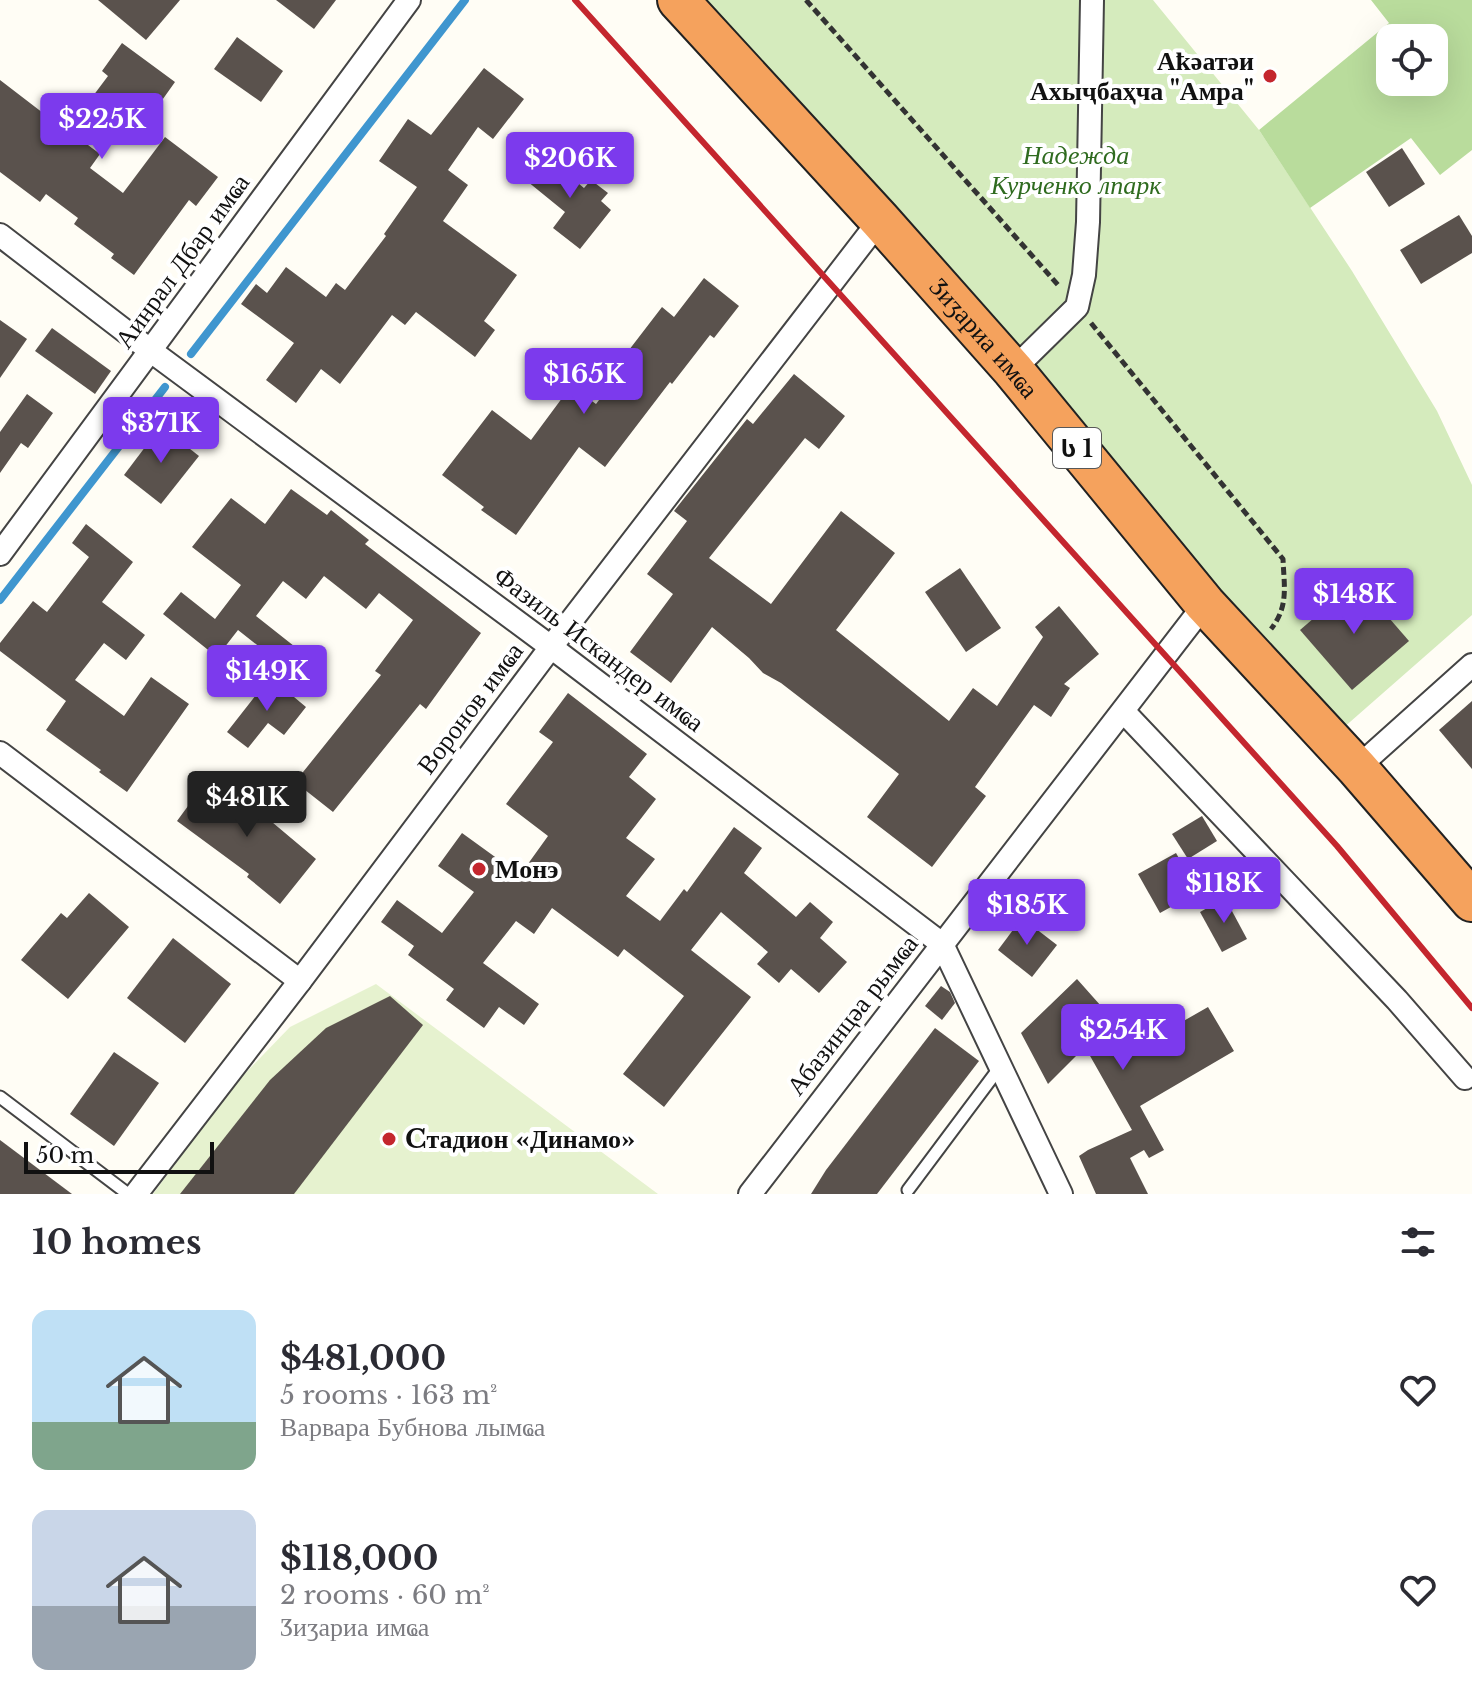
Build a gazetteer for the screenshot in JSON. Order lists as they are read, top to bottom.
{
  "streets": {
    "highway": ["Ӡиӡариа имҩа", "ს 1"],
    "street": [
      "Аинрал Дбар имҩа",
      "Фазиль Искандер имҩа",
      "Воронов имҩа",
      "Абазинцәа рымҩа"
    ]
  },
  "crossings": [
    ["Аинрал Дбар имҩа", "Фазиль Искандер имҩа"],
    ["Ӡиӡариа имҩа", "Воронов имҩа"],
    ["Ӡиӡариа имҩа", "Абазинцәа рымҩа"],
    ["Фазиль Искандер имҩа", "Воронов имҩа"],
    ["Фазиль Искандер имҩа", "Абазинцәа рымҩа"]
  ],
  "parks": ["Надежда Курченко лпарк"],
  "places": ["Аҟәатәи Ахыҷбаҳча \"Амра\"", "Монэ", "Cтадион «Динамо»"],
  "scale_bar": "50 m",
  "page": {
    "price": [
      "$225K",
      "$206K",
      "$165K",
      "$371K",
      "$148K",
      "$149K",
      "$481K",
      "$118K",
      "$185K",
      "$254K"
    ],
    "scale": "50 m",
    "heading": "10 homes",
    "list": [
      {
        "name": "$481,000",
        "note": "5 rooms · 163 m² · Варвара Бубнова лымҩа"
      },
      {
        "name": "$118,000",
        "note": "2 rooms · 60 m² · Ӡиӡариа имҩа"
      }
    ]
  }
}
